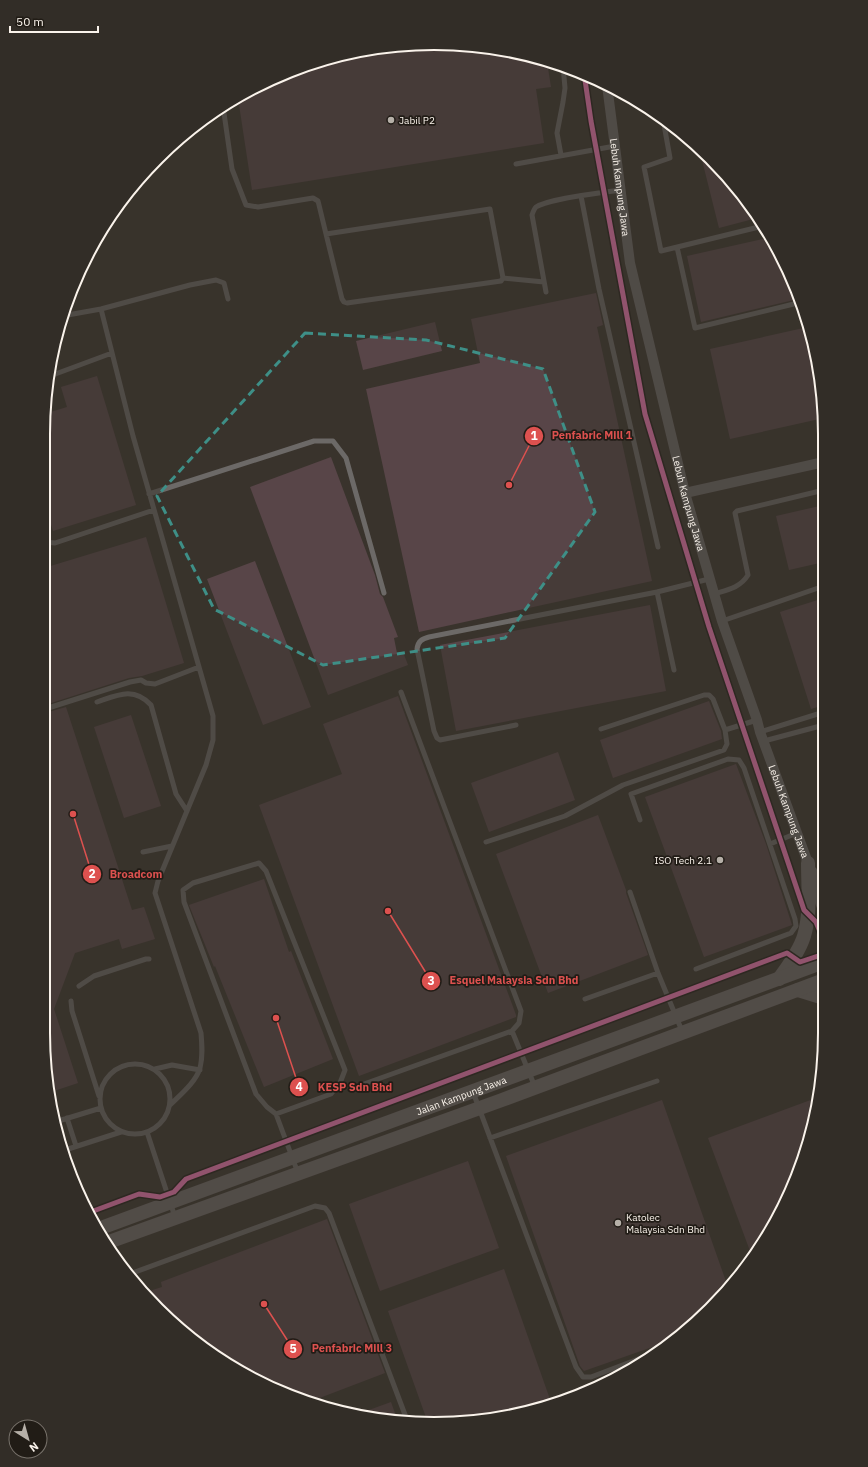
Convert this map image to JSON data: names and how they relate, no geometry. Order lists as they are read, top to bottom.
{
  "streets": {
    "street": ["Lebuh Kampung Jawa", "Jalan Kampung Jawa"]
  },
  "places": [
    "Jabil P2",
    "Penfabric Mill 1",
    "Broadcom",
    "ISO Tech 2.1",
    "Esquel Malaysia Sdn Bhd",
    "KESP Sdn Bhd",
    "Katolec Malaysia Sdn Bhd",
    "Penfabric Mill 3"
  ],
  "scale_bar": "50 m",
  "north": "bottom right"
}
